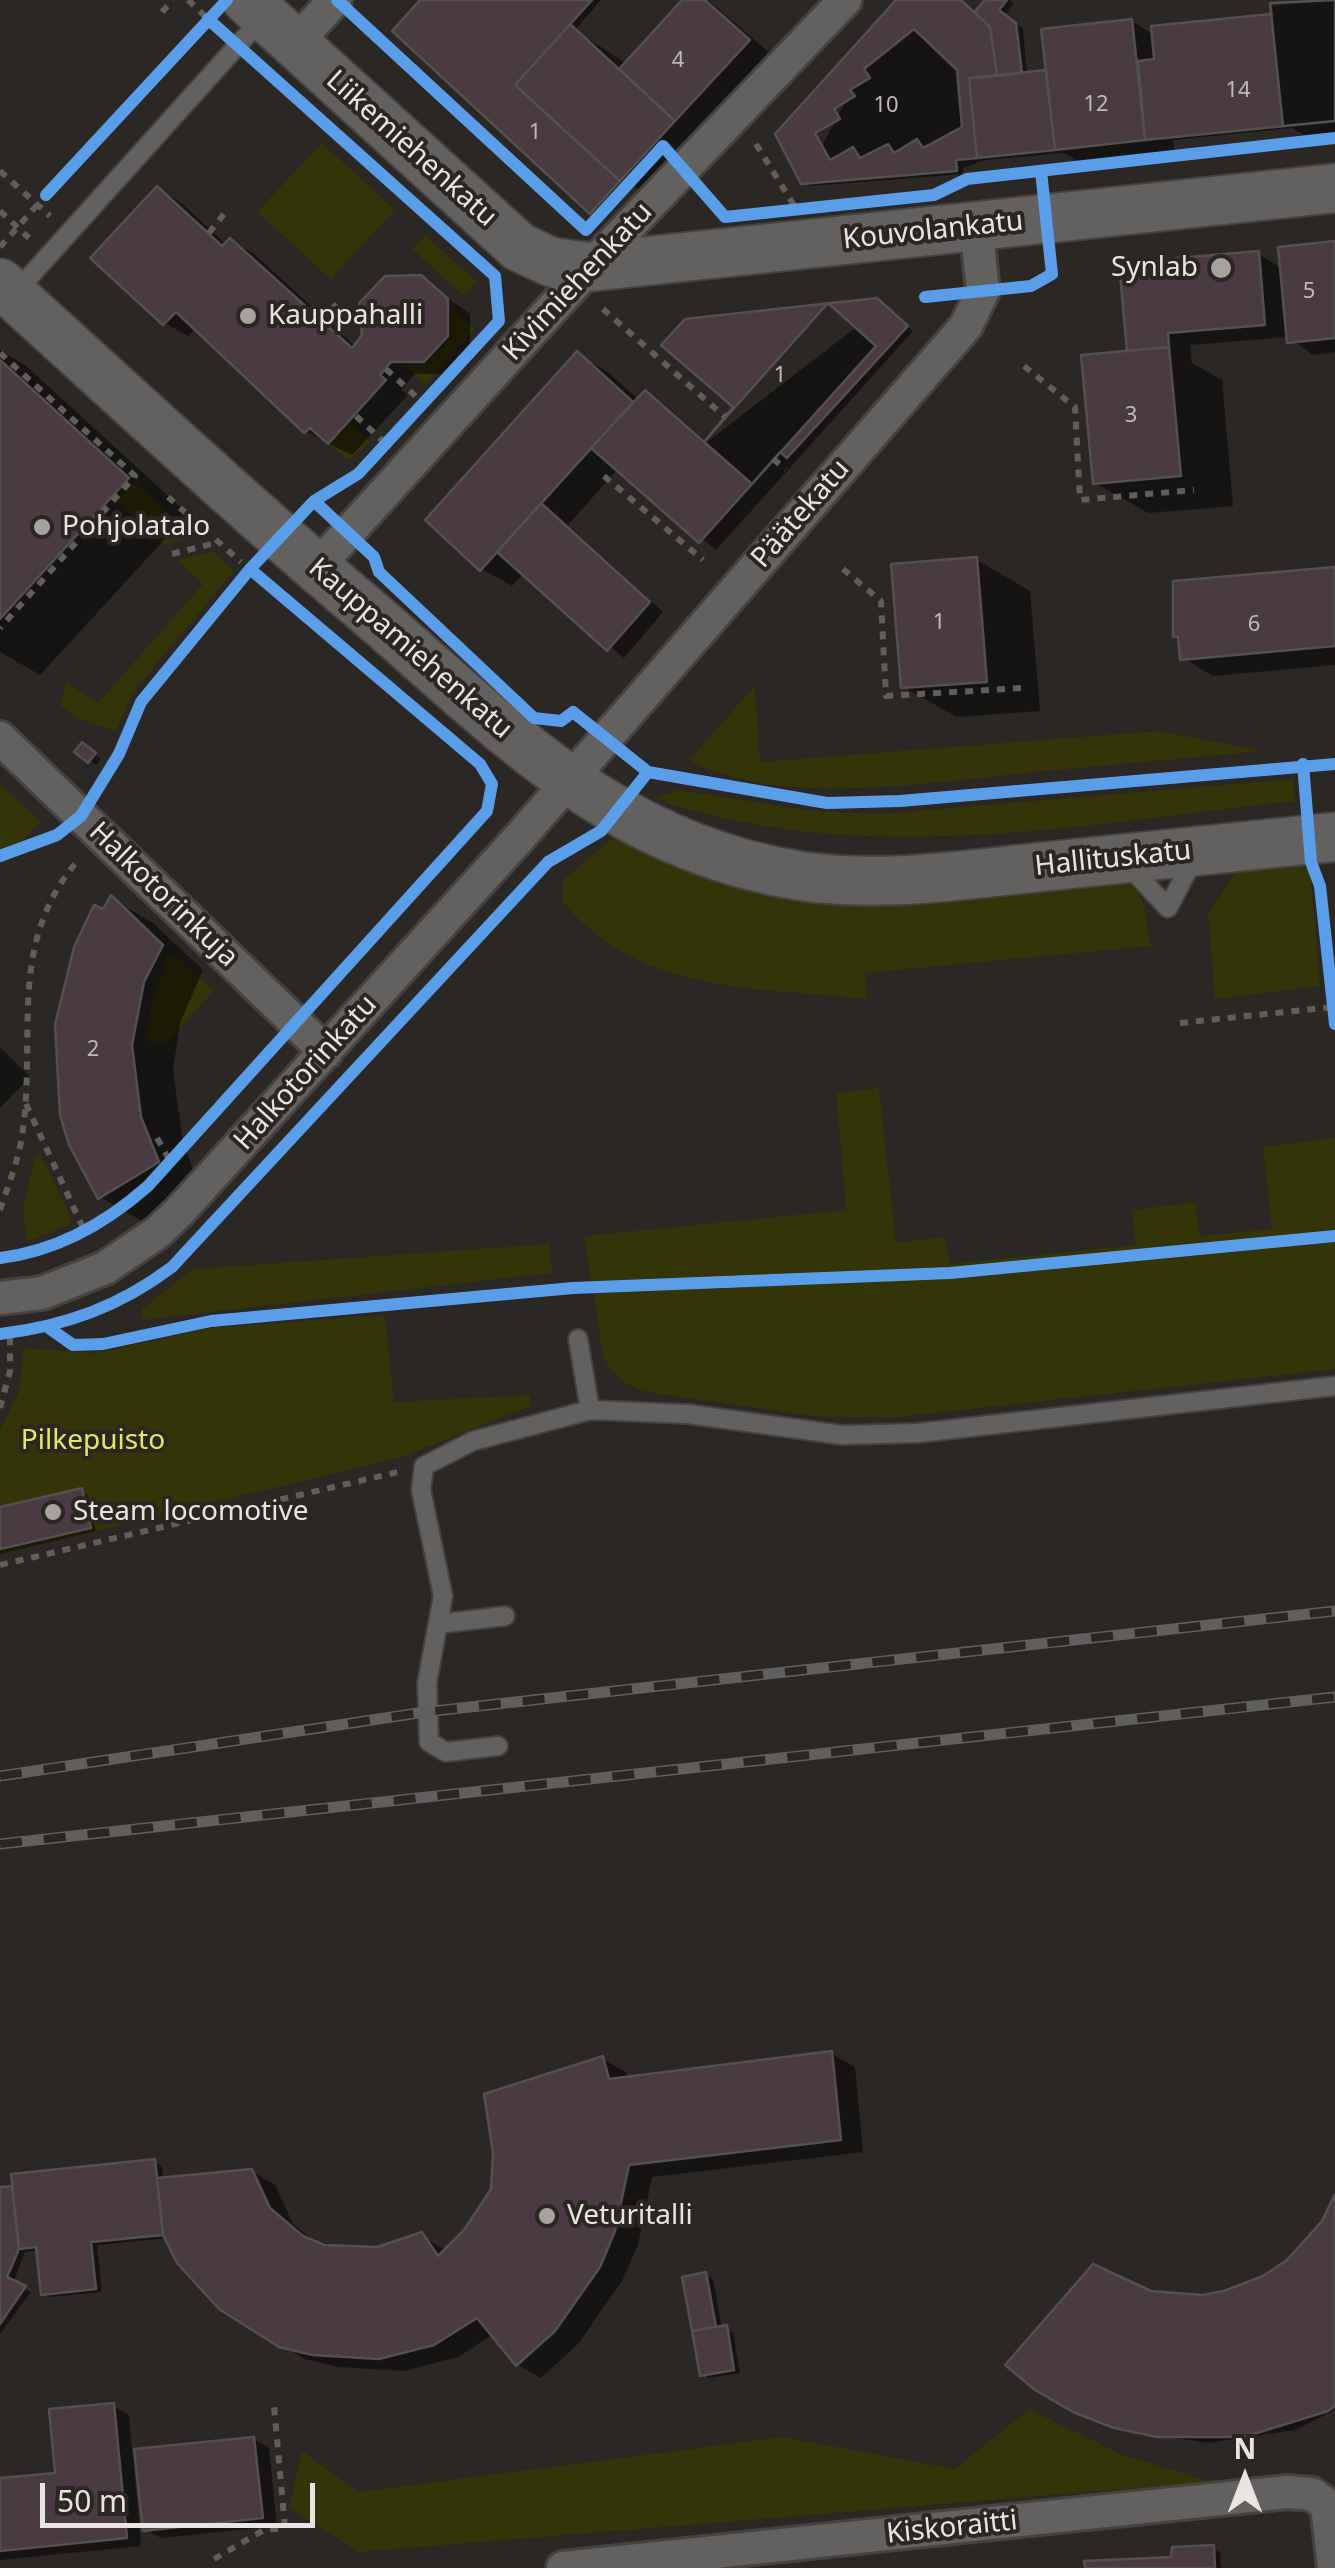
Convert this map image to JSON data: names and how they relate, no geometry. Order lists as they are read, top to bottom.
{
  "streets": {
    "street": [
      "Liikemiehenkatu",
      "Kouvolankatu",
      "Kivimiehenkatu",
      "Päätekatu",
      "Kauppamiehenkatu",
      "Hallituskatu",
      "Halkotorinkuja",
      "Halkotorinkatu",
      "Kiskoraitti"
    ]
  },
  "crossings": [
    ["Liikemiehenkatu", "Kouvolankatu"],
    ["Liikemiehenkatu", "Kivimiehenkatu"],
    ["Kouvolankatu", "Kivimiehenkatu"],
    ["Kivimiehenkatu", "Kauppamiehenkatu"],
    ["Päätekatu", "Kauppamiehenkatu"],
    ["Päätekatu", "Halkotorinkatu"],
    ["Kauppamiehenkatu", "Hallituskatu"],
    ["Kauppamiehenkatu", "Halkotorinkatu"],
    ["Halkotorinkuja", "Halkotorinkatu"]
  ],
  "parks": ["Pilkepuisto"],
  "places": [
    "Synlab",
    "Kauppahalli",
    "Pohjolatalo",
    "Steam locomotive",
    "Veturitalli"
  ],
  "house_numbers": [
    "4",
    "14",
    "12",
    "10",
    "1",
    "5",
    "1",
    "3",
    "1",
    "6",
    "2"
  ],
  "scale_bar": "50 m",
  "north": "top"
}
